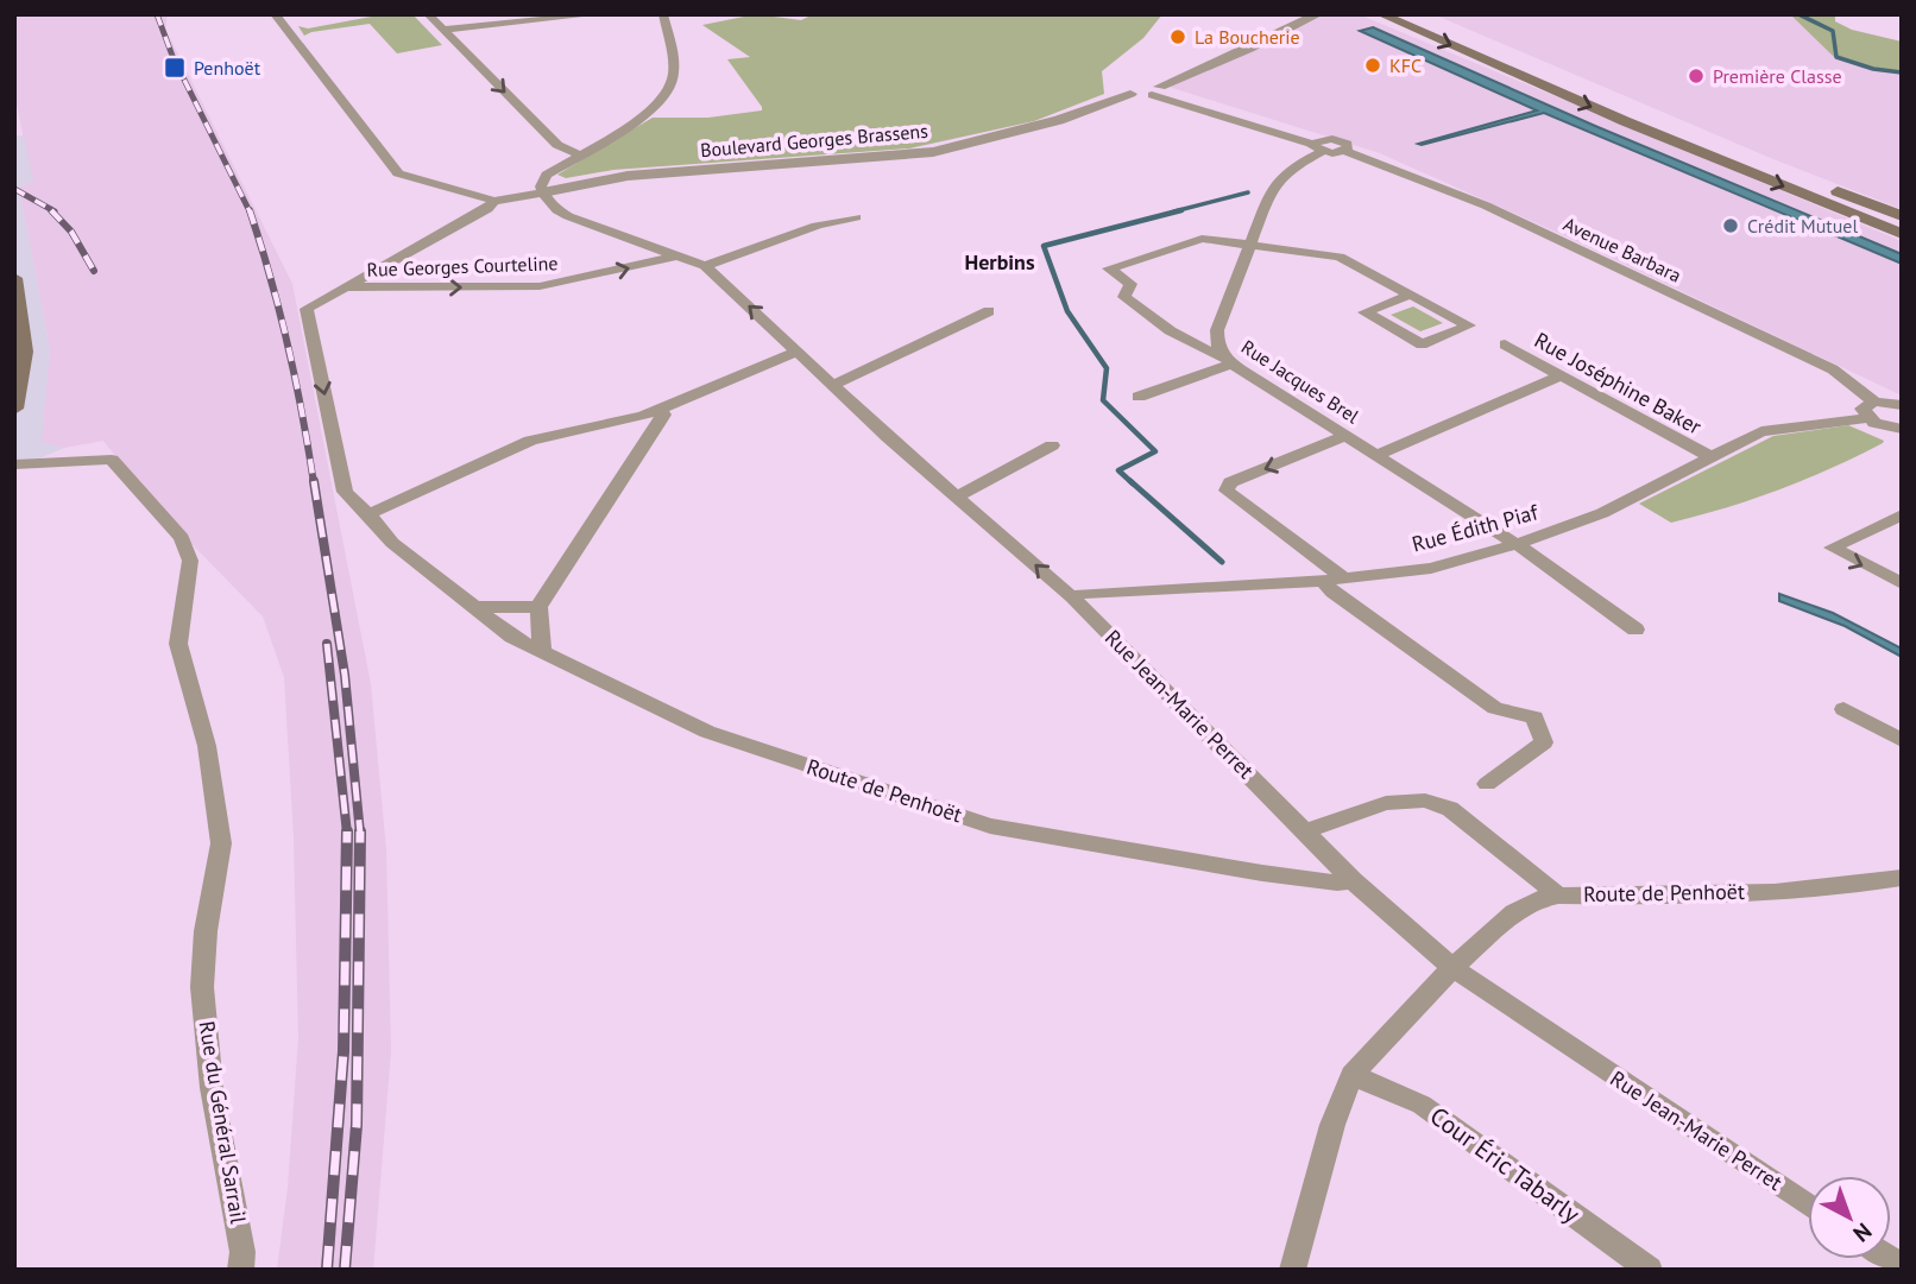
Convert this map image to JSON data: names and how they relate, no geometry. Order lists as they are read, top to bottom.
{
  "streets": {
    "street": [
      "Boulevard Georges Brassens",
      "Avenue Barbara",
      "Rue Georges Courteline",
      "Rue Jacques Brel",
      "Rue Joséphine Baker",
      "Rue Édith Piaf",
      "Rue Jean-Marie Perret",
      "Route de Penhoët",
      "Rue du Général Sarrail",
      "Cour Éric Tabarly"
    ]
  },
  "crossings": [
    ["Boulevard Georges Brassens", "Rue Jean-Marie Perret"],
    ["Avenue Barbara", "Rue Jacques Brel"],
    ["Avenue Barbara", "Rue Édith Piaf"],
    ["Rue Georges Courteline", "Rue Jean-Marie Perret"],
    ["Rue Georges Courteline", "Route de Penhoët"],
    ["Rue Jacques Brel", "Rue Édith Piaf"],
    ["Rue Joséphine Baker", "Rue Édith Piaf"],
    ["Rue Édith Piaf", "Rue Jean-Marie Perret"],
    ["Rue Jean-Marie Perret", "Route de Penhoët"],
    ["Route de Penhoët", "Cour Éric Tabarly"]
  ],
  "districts": ["Herbins"],
  "places": {
    "other": [
      "La Boucherie",
      "KFC",
      "Première Classe",
      "Crédit Mutuel"
    ],
    "transit": ["Penhoët"]
  },
  "north": "bottom right"
}
